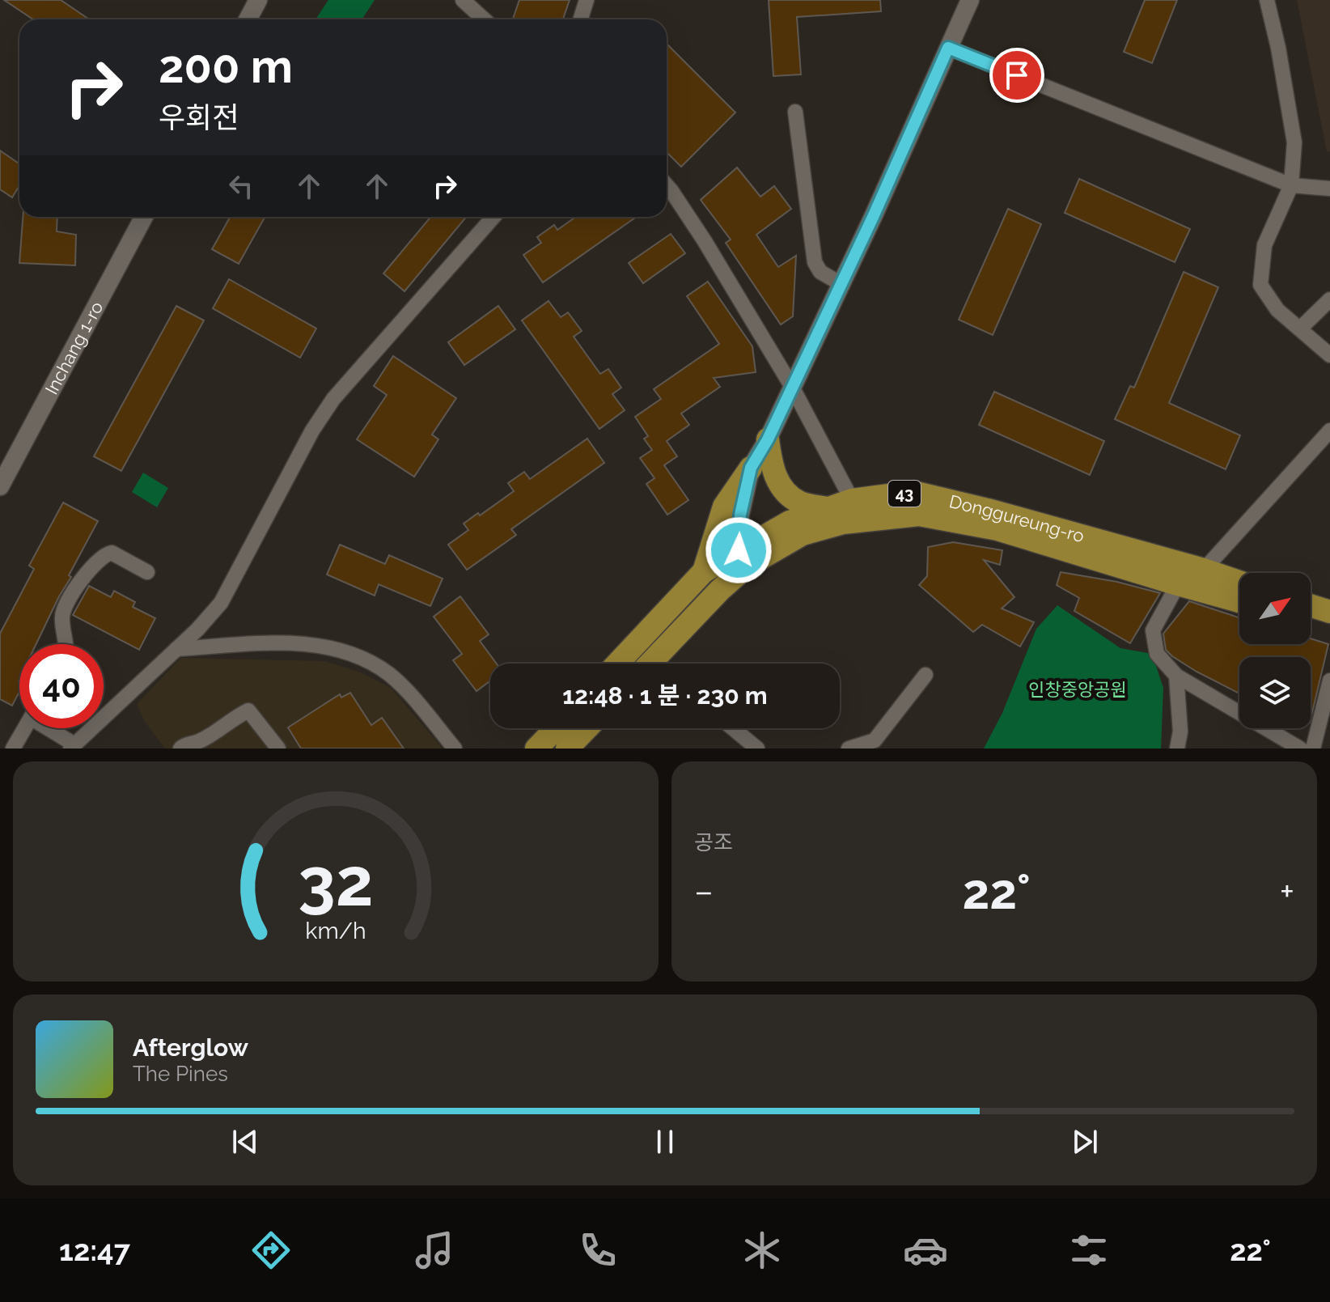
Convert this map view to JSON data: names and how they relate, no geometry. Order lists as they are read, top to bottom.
{
  "streets": {
    "main road": ["43", "Donggureung-ro"],
    "street": ["Inchang 1-ro"]
  },
  "parks": ["인창중앙공원"],
  "north": "top right",
  "page": {
    "turn": ["200 m", "우회전"],
    "limit": "40",
    "trip": "12:48 · 1 분 · 230 m",
    "tile": "공조",
    "heat": ["−", "22°", "+"],
    "song": ["Afterglow", "The Pines"],
    "tabs": ["12:47", "22°"],
    "gauge": ["32", "km/h"]
  }
}
